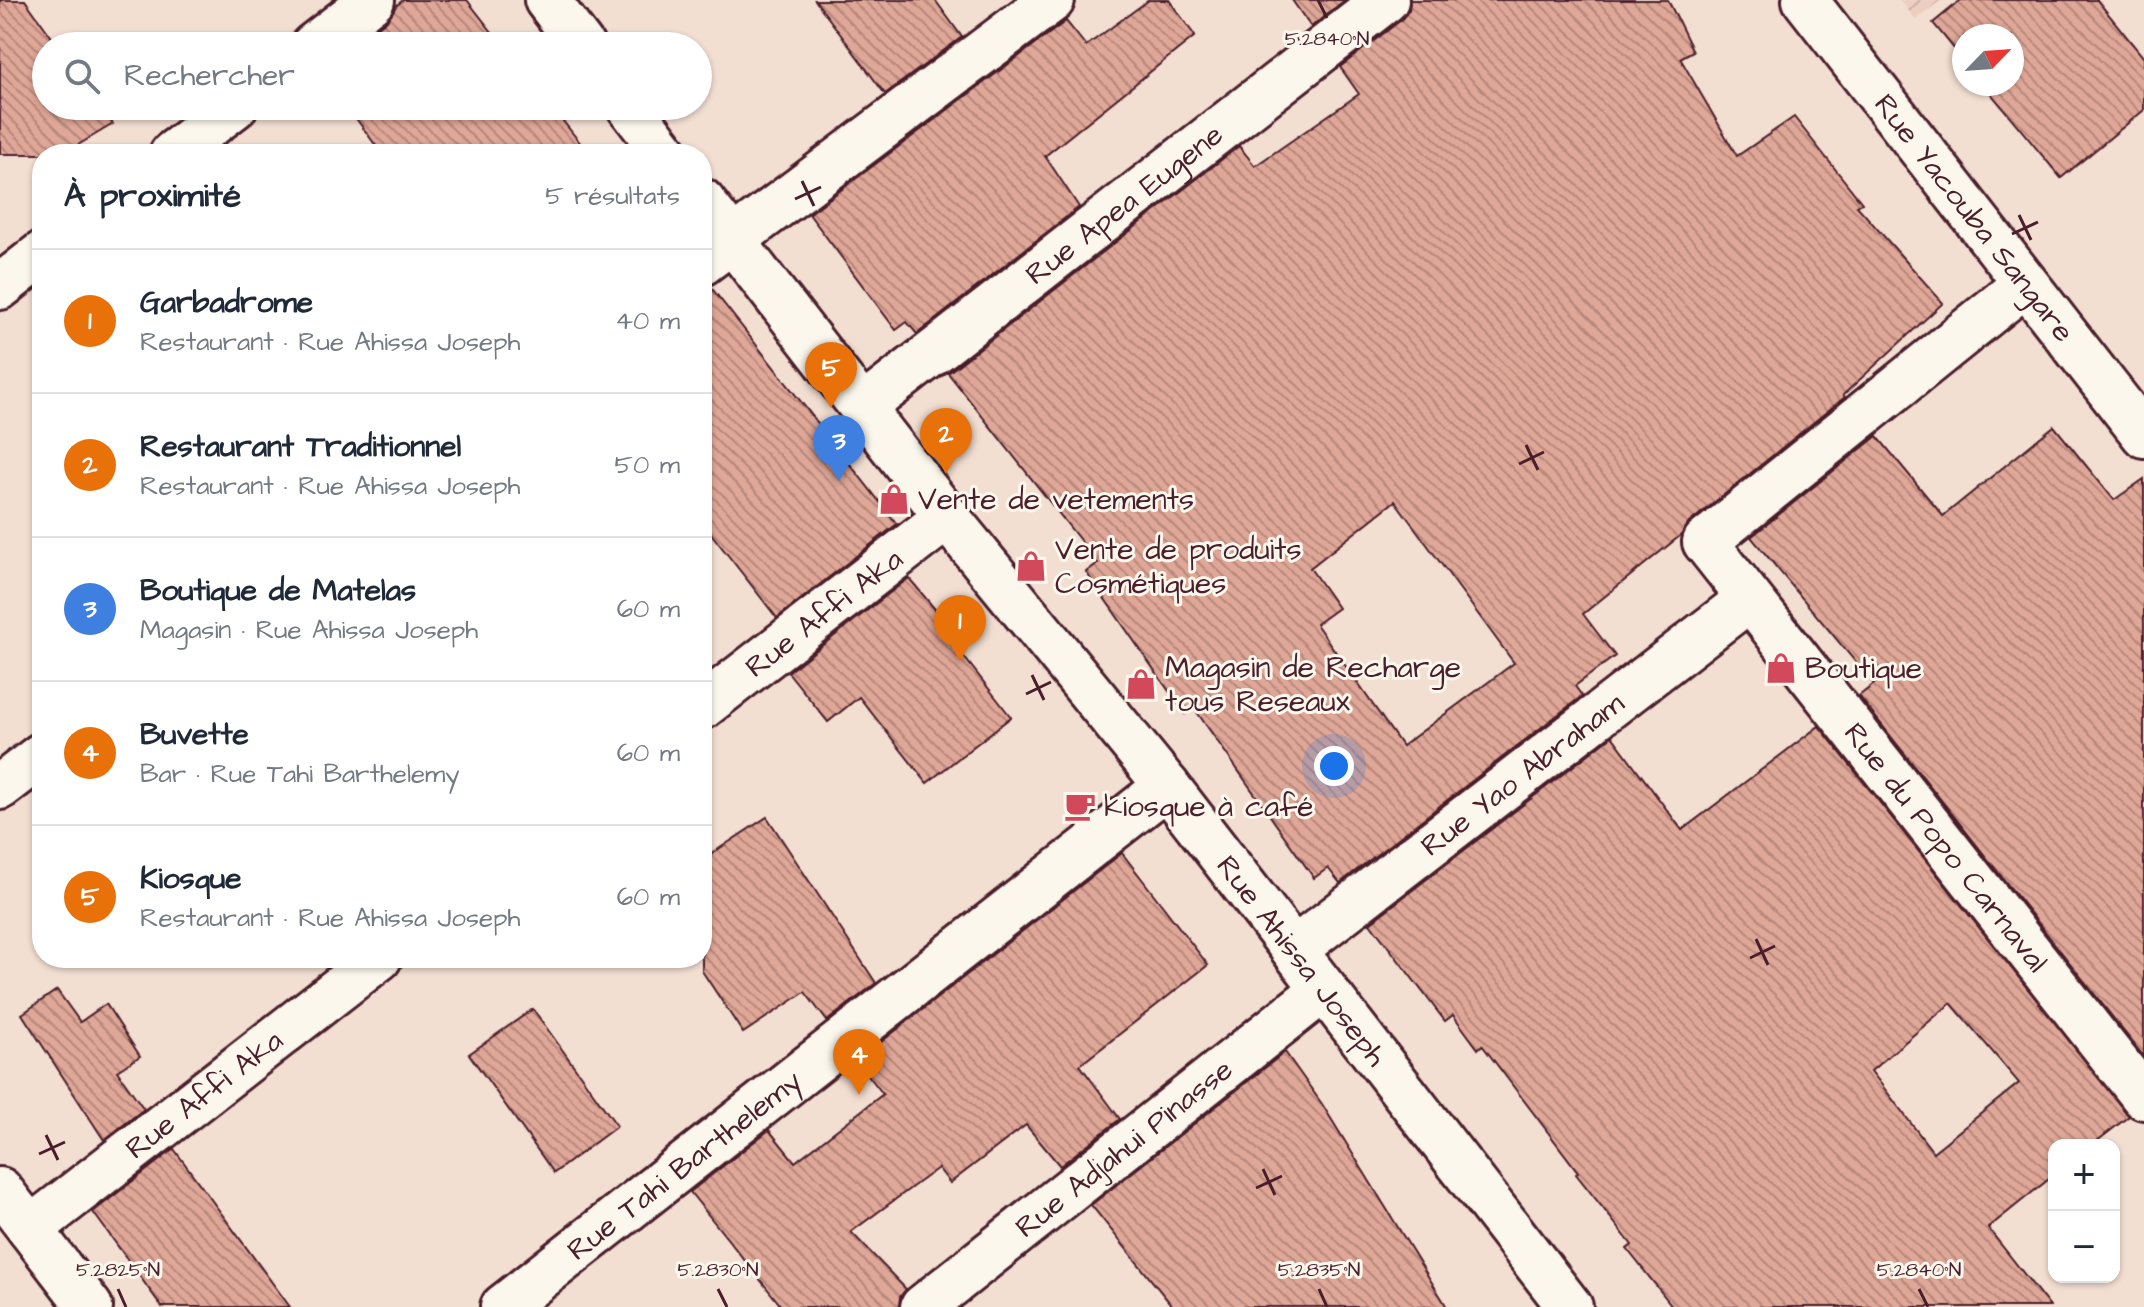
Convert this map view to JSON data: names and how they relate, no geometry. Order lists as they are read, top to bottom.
{
  "streets": {
    "street": [
      "Rue Apea Eugene",
      "Rue Yacouba Sangare",
      "Rue Affi Aka",
      "Rue Yao Abraham",
      "Rue du Popo Carnaval",
      "Rue Ahissa Joseph",
      "Rue Adjahui Pinasse",
      "Rue Tahi Barthelemy"
    ]
  },
  "crossings": [
    ["Rue Apea Eugene", "Rue Ahissa Joseph"],
    ["Rue Yacouba Sangare", "Rue du Popo Carnaval"],
    ["Rue Affi Aka", "Rue Ahissa Joseph"],
    ["Rue Yao Abraham", "Rue du Popo Carnaval"],
    ["Rue Yao Abraham", "Rue Ahissa Joseph"],
    ["Rue Ahissa Joseph", "Rue Adjahui Pinasse"],
    ["Rue Ahissa Joseph", "Rue Tahi Barthelemy"]
  ],
  "places": {
    "shop": [
      "Vente de vetements",
      "Vente de produits Cosmétiques",
      "Boutique",
      "Magasin de Recharge tous Reseaux"
    ],
    "cafe": ["kiosque à café"]
  },
  "north": "top right",
  "page": {
    "search": "Rechercher",
    "heading": ["À proximité", "5 résultats"],
    "list": [
      {
        "mark": "1",
        "name": "Garbadrome",
        "note": "Restaurant · Rue Ahissa Joseph",
        "value": "40 m"
      },
      {
        "mark": "2",
        "name": "Restaurant Traditionnel",
        "note": "Restaurant · Rue Ahissa Joseph",
        "value": "50 m"
      },
      {
        "mark": "3",
        "name": "Boutique de Matelas",
        "note": "Magasin · Rue Ahissa Joseph",
        "value": "60 m"
      },
      {
        "mark": "4",
        "name": "Buvette",
        "note": "Bar · Rue Tahi Barthelemy",
        "value": "60 m"
      },
      {
        "mark": "5",
        "name": "Kiosque",
        "note": "Restaurant · Rue Ahissa Joseph",
        "value": "60 m"
      }
    ],
    "pins": [
      "5",
      "2",
      "3",
      "1",
      "4"
    ],
    "map_buttons": ["+", "−"]
  },
  "coordinates": [
    "5.2840°N",
    "5.2825°N",
    "5.2830°N",
    "5.2835°N"
  ]
}
